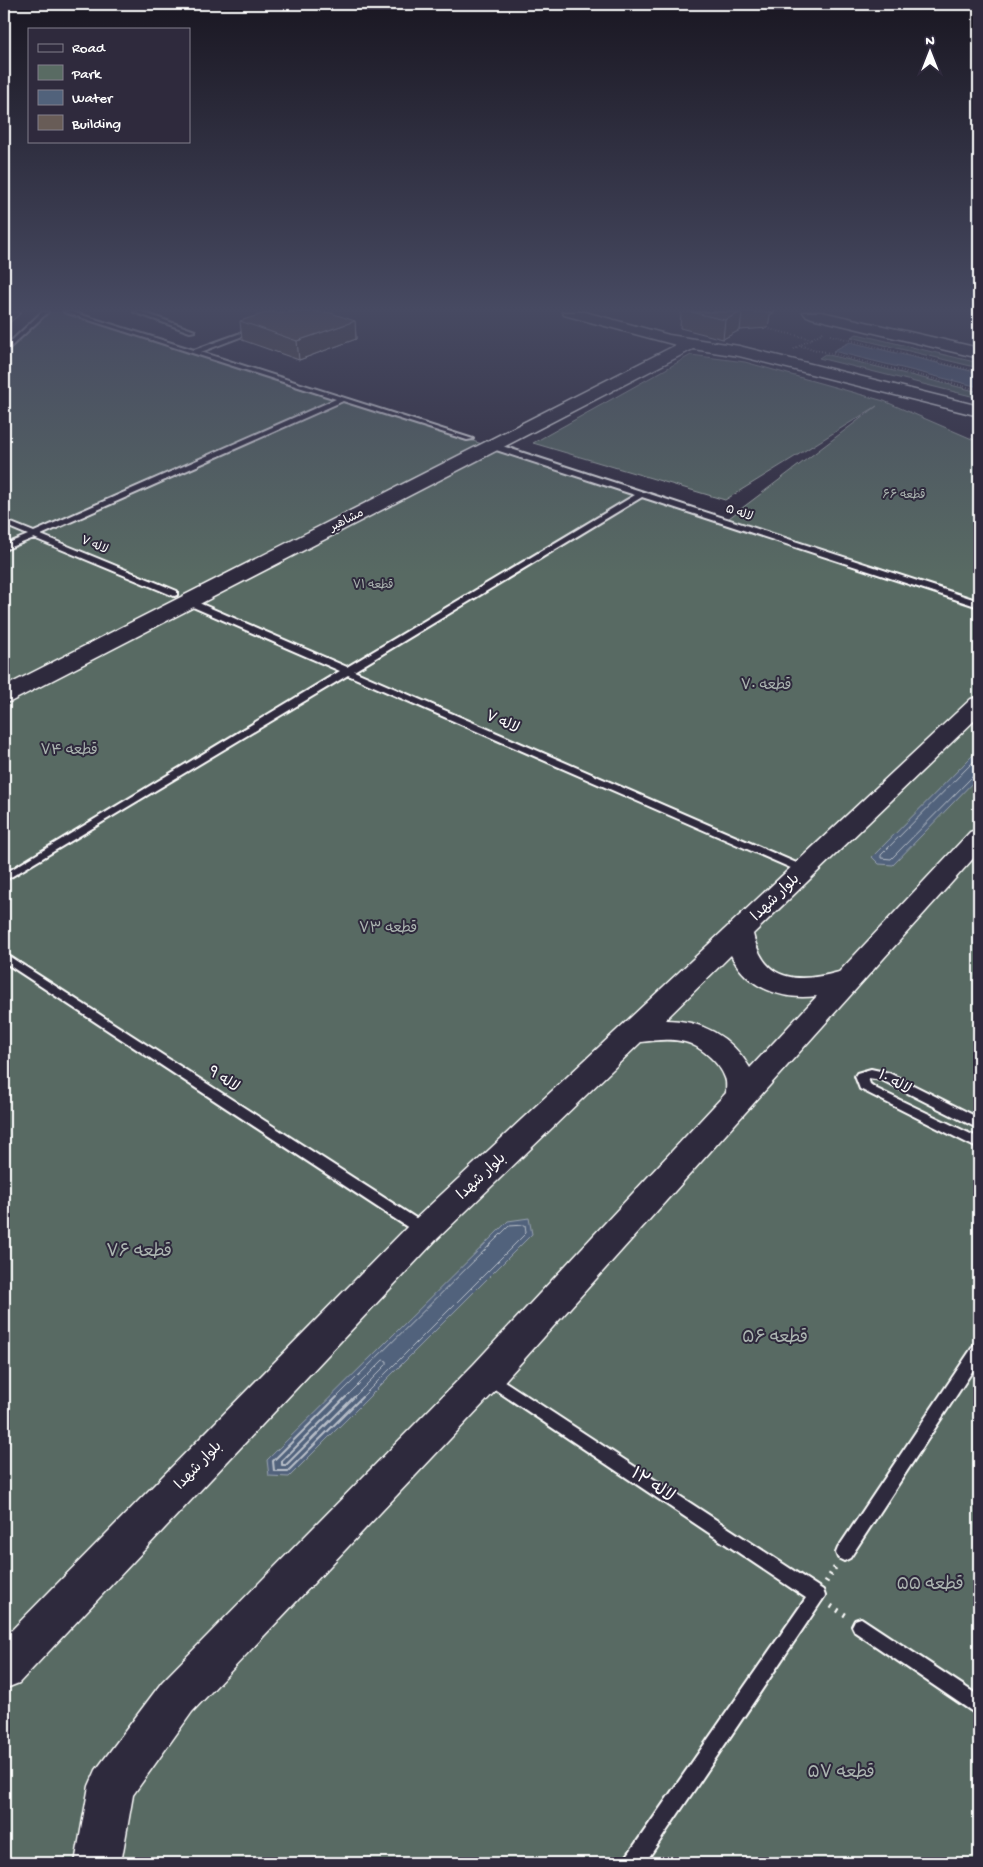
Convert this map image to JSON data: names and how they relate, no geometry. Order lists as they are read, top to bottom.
{
  "streets": {
    "street": ["مشاهیر", "بلوار شهدا"],
    "lane": [
      "لاله ۵",
      "لاله ۷",
      "لاله ۹",
      "لاله ۱۰",
      "لاله ۱۲"
    ]
  },
  "crossings": [
    ["لاله ۵", "مشاهیر"],
    ["مشاهیر", "لاله ۷"],
    ["لاله ۷", "بلوار شهدا"],
    ["بلوار شهدا", "لاله ۹"]
  ],
  "parks": [
    "قطعه ۶۶",
    "قطعه ۷۱",
    "قطعه ۷۰",
    "قطعه ۷۴",
    "قطعه ۷۳",
    "قطعه ۷۶",
    "قطعه ۵۶",
    "قطعه ۵۵",
    "قطعه ۵۷"
  ],
  "legend": [
    "Road",
    "Park",
    "Water",
    "Building"
  ],
  "north": "top"
}
